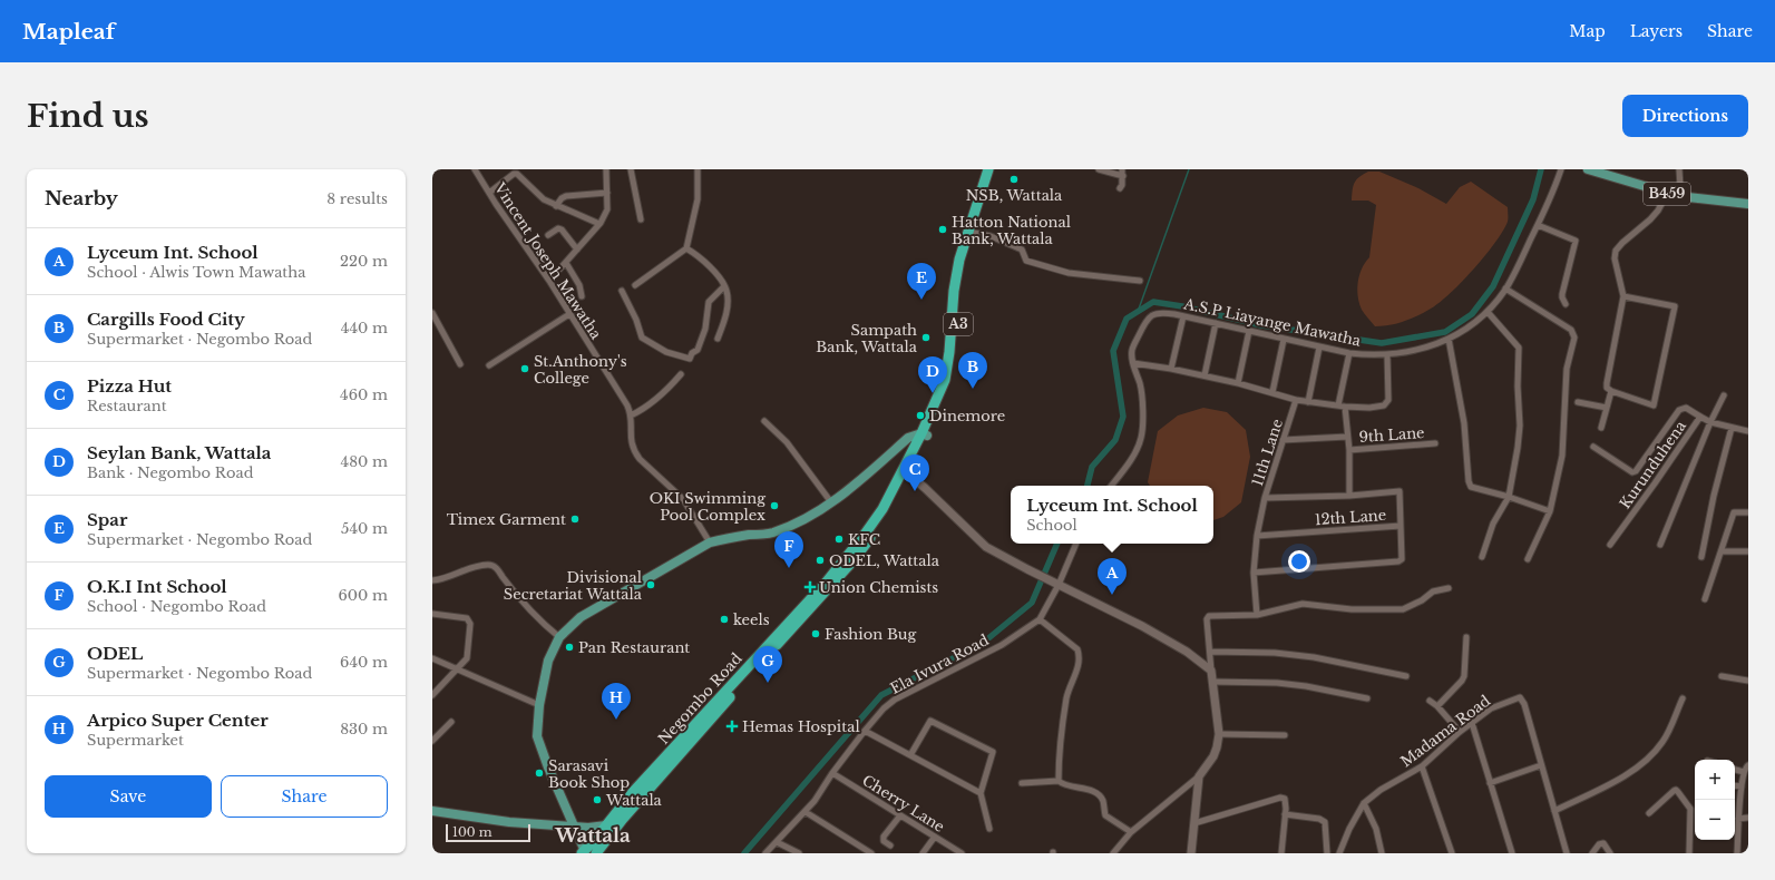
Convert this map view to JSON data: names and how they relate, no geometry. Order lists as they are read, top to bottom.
{
  "streets": {
    "highway": ["A3", "Negombo Road"],
    "main road": ["B459"],
    "street": [
      "Vincent Joseph Mawatha",
      "A.S.P Liayange Mawatha",
      "9th Lane",
      "11th Lane",
      "Kurunduhena",
      "12th Lane",
      "Ela Ivura Road",
      "Madama Road",
      "Cherry Lane"
    ]
  },
  "crossings": [
    ["11th Lane", "12th Lane"],
    ["Ela Ivura Road", "Cherry Lane"]
  ],
  "districts": ["Wattala"],
  "places": {
    "other": [
      "NSB, Wattala",
      "Hatton National Bank, Wattala",
      "Sampath Bank, Wattala",
      "St.Anthony's College",
      "Dinemore",
      "OKI Swimming Pool Complex",
      "Timex Garment",
      "KFC",
      "ODEL, Wattala",
      "Divisional Secretariat Wattala",
      "keels",
      "Fashion Bug",
      "Pan Restaurant",
      "Sarasavi Book Shop",
      "Wattala"
    ],
    "health": ["Union Chemists", "Hemas Hospital"]
  },
  "scale_bar": "100 m",
  "page": {
    "header": "Mapleaf",
    "nav": ["Map", "Layers", "Share"],
    "buttons": [
      "Directions",
      ["Save", "Share"]
    ],
    "title": "Find us",
    "heading": ["Nearby", "8 results"],
    "list": [
      {
        "mark": "A",
        "name": "Lyceum Int. School",
        "note": "School · Alwis Town Mawatha",
        "value": "220 m"
      },
      {
        "mark": "B",
        "name": "Cargills Food City",
        "note": "Supermarket · Negombo Road",
        "value": "440 m"
      },
      {
        "mark": "C",
        "name": "Pizza Hut",
        "note": "Restaurant",
        "value": "460 m"
      },
      {
        "mark": "D",
        "name": "Seylan Bank, Wattala",
        "note": "Bank · Negombo Road",
        "value": "480 m"
      },
      {
        "mark": "E",
        "name": "Spar",
        "note": "Supermarket · Negombo Road",
        "value": "540 m"
      },
      {
        "mark": "F",
        "name": "O.K.I Int School",
        "note": "School · Negombo Road",
        "value": "600 m"
      },
      {
        "mark": "G",
        "name": "ODEL",
        "note": "Supermarket · Negombo Road",
        "value": "640 m"
      },
      {
        "mark": "H",
        "name": "Arpico Super Center",
        "note": "Supermarket",
        "value": "830 m"
      }
    ],
    "pins": [
      "E",
      "B",
      "D",
      "C",
      "F",
      "A",
      "G",
      "H"
    ],
    "popup": ["Lyceum Int. School", "School"],
    "map_buttons": ["+", "−"],
    "scale": "100 m"
  }
}
